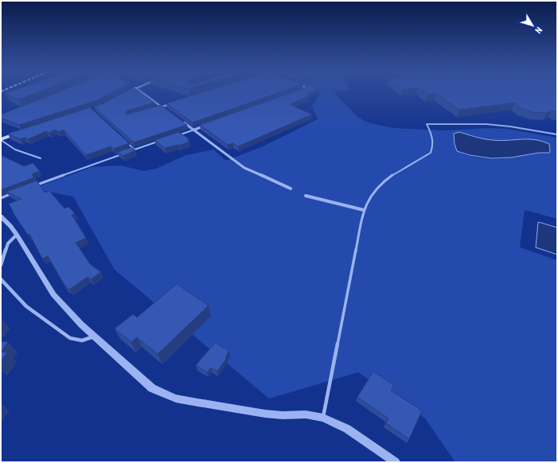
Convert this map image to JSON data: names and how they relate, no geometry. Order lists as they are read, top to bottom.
{
  "north": "bottom right"
}
